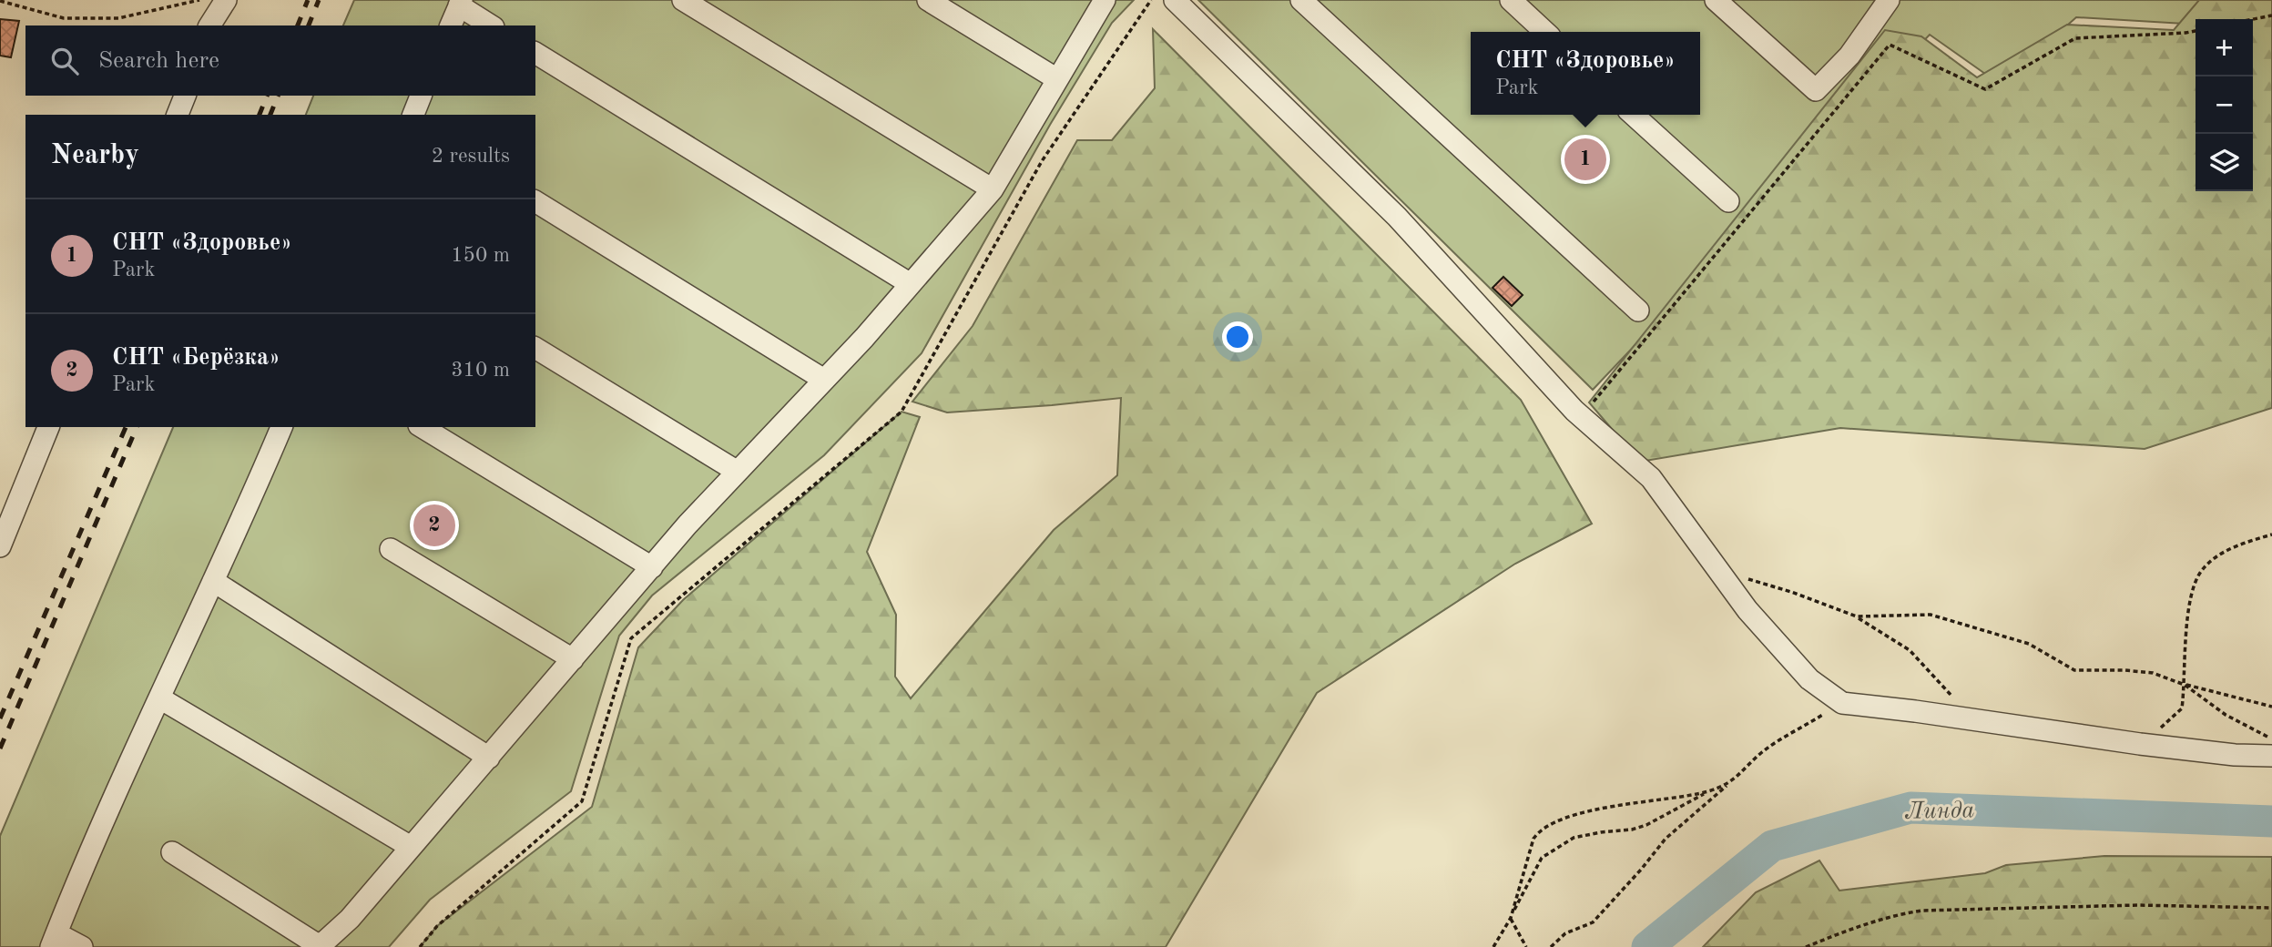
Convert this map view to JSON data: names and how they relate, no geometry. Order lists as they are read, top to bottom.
{
  "water": ["Линда"],
  "page": {
    "map_buttons": ["+", "−"],
    "search": "Search here",
    "popup": ["СНТ «Здоровье»", "Park"],
    "heading": ["Nearby", "2 results"],
    "pins": ["1", "2"],
    "list": [
      {
        "mark": "1",
        "name": "СНТ «Здоровье»",
        "note": "Park",
        "value": "150 m"
      },
      {
        "mark": "2",
        "name": "СНТ «Берёзка»",
        "note": "Park",
        "value": "310 m"
      }
    ]
  }
}
